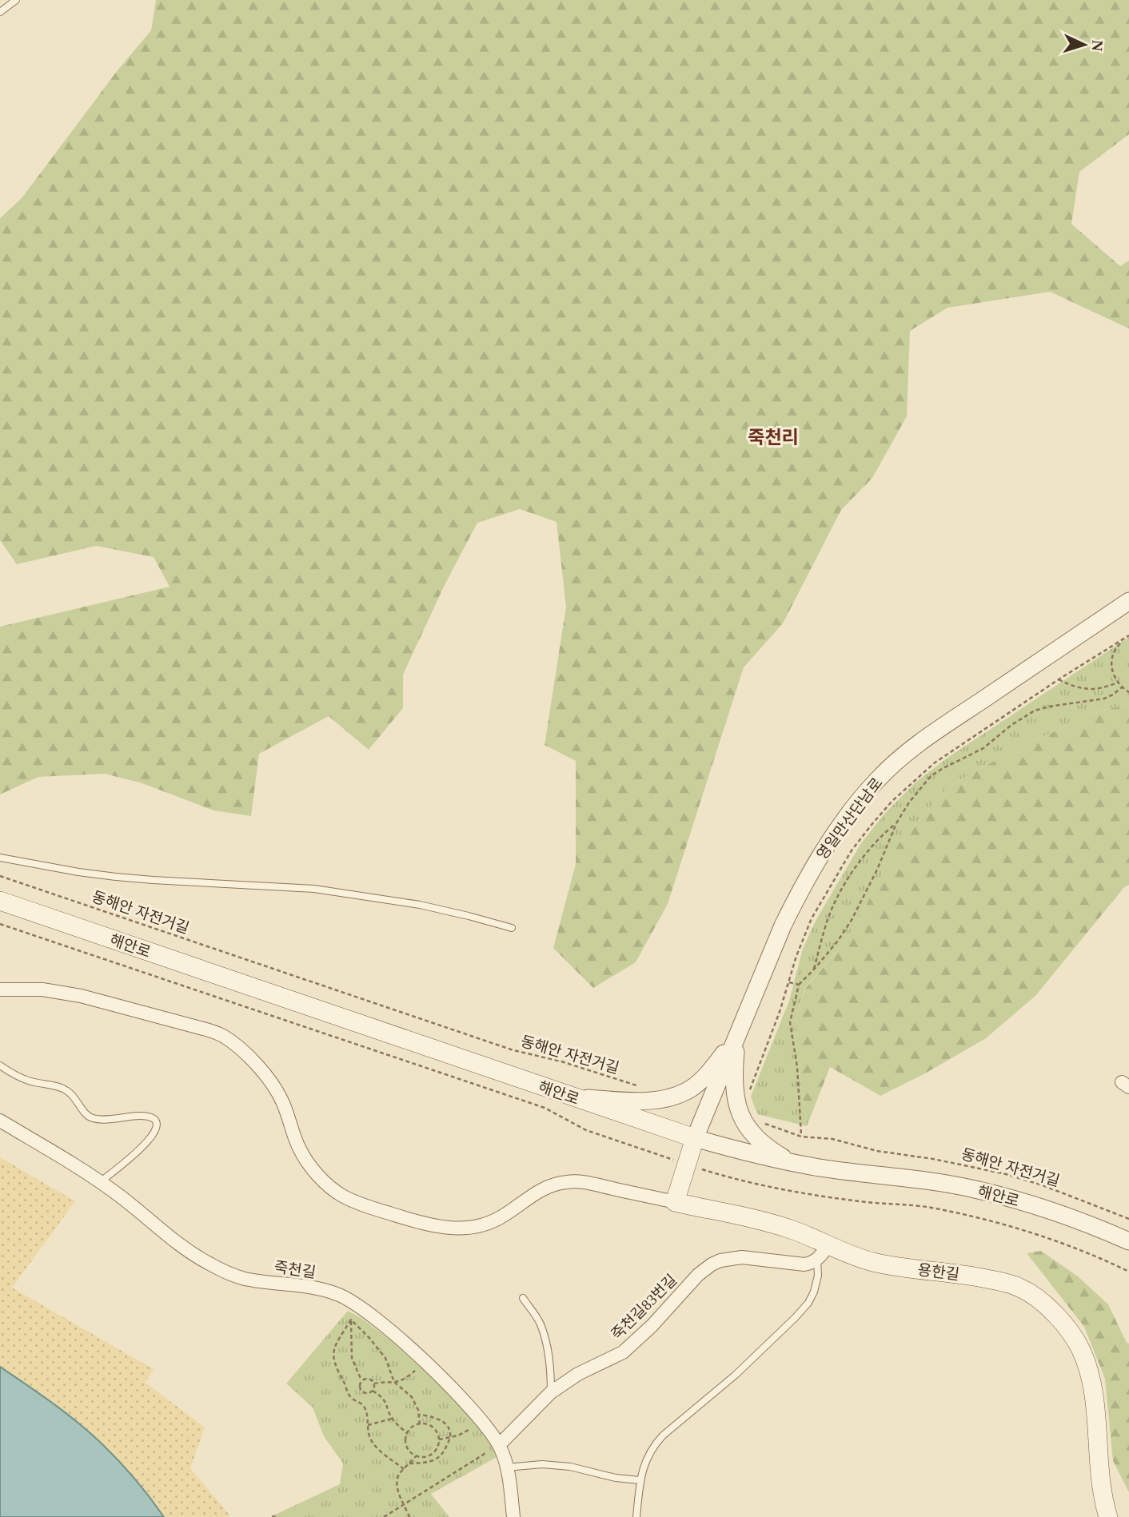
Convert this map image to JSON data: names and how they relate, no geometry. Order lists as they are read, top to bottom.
{
  "streets": {
    "main road": ["해안로", "용한길"],
    "street": ["영일만산단남로", "죽천길", "죽천길83번길"],
    "path": ["동해안 자전거길"]
  },
  "crossings": [
    ["영일만산단남로", "해안로"],
    ["죽천길", "죽천길83번길"],
    ["용한길", "죽천길83번길"]
  ],
  "districts": ["죽천리"],
  "north": "right"
}
